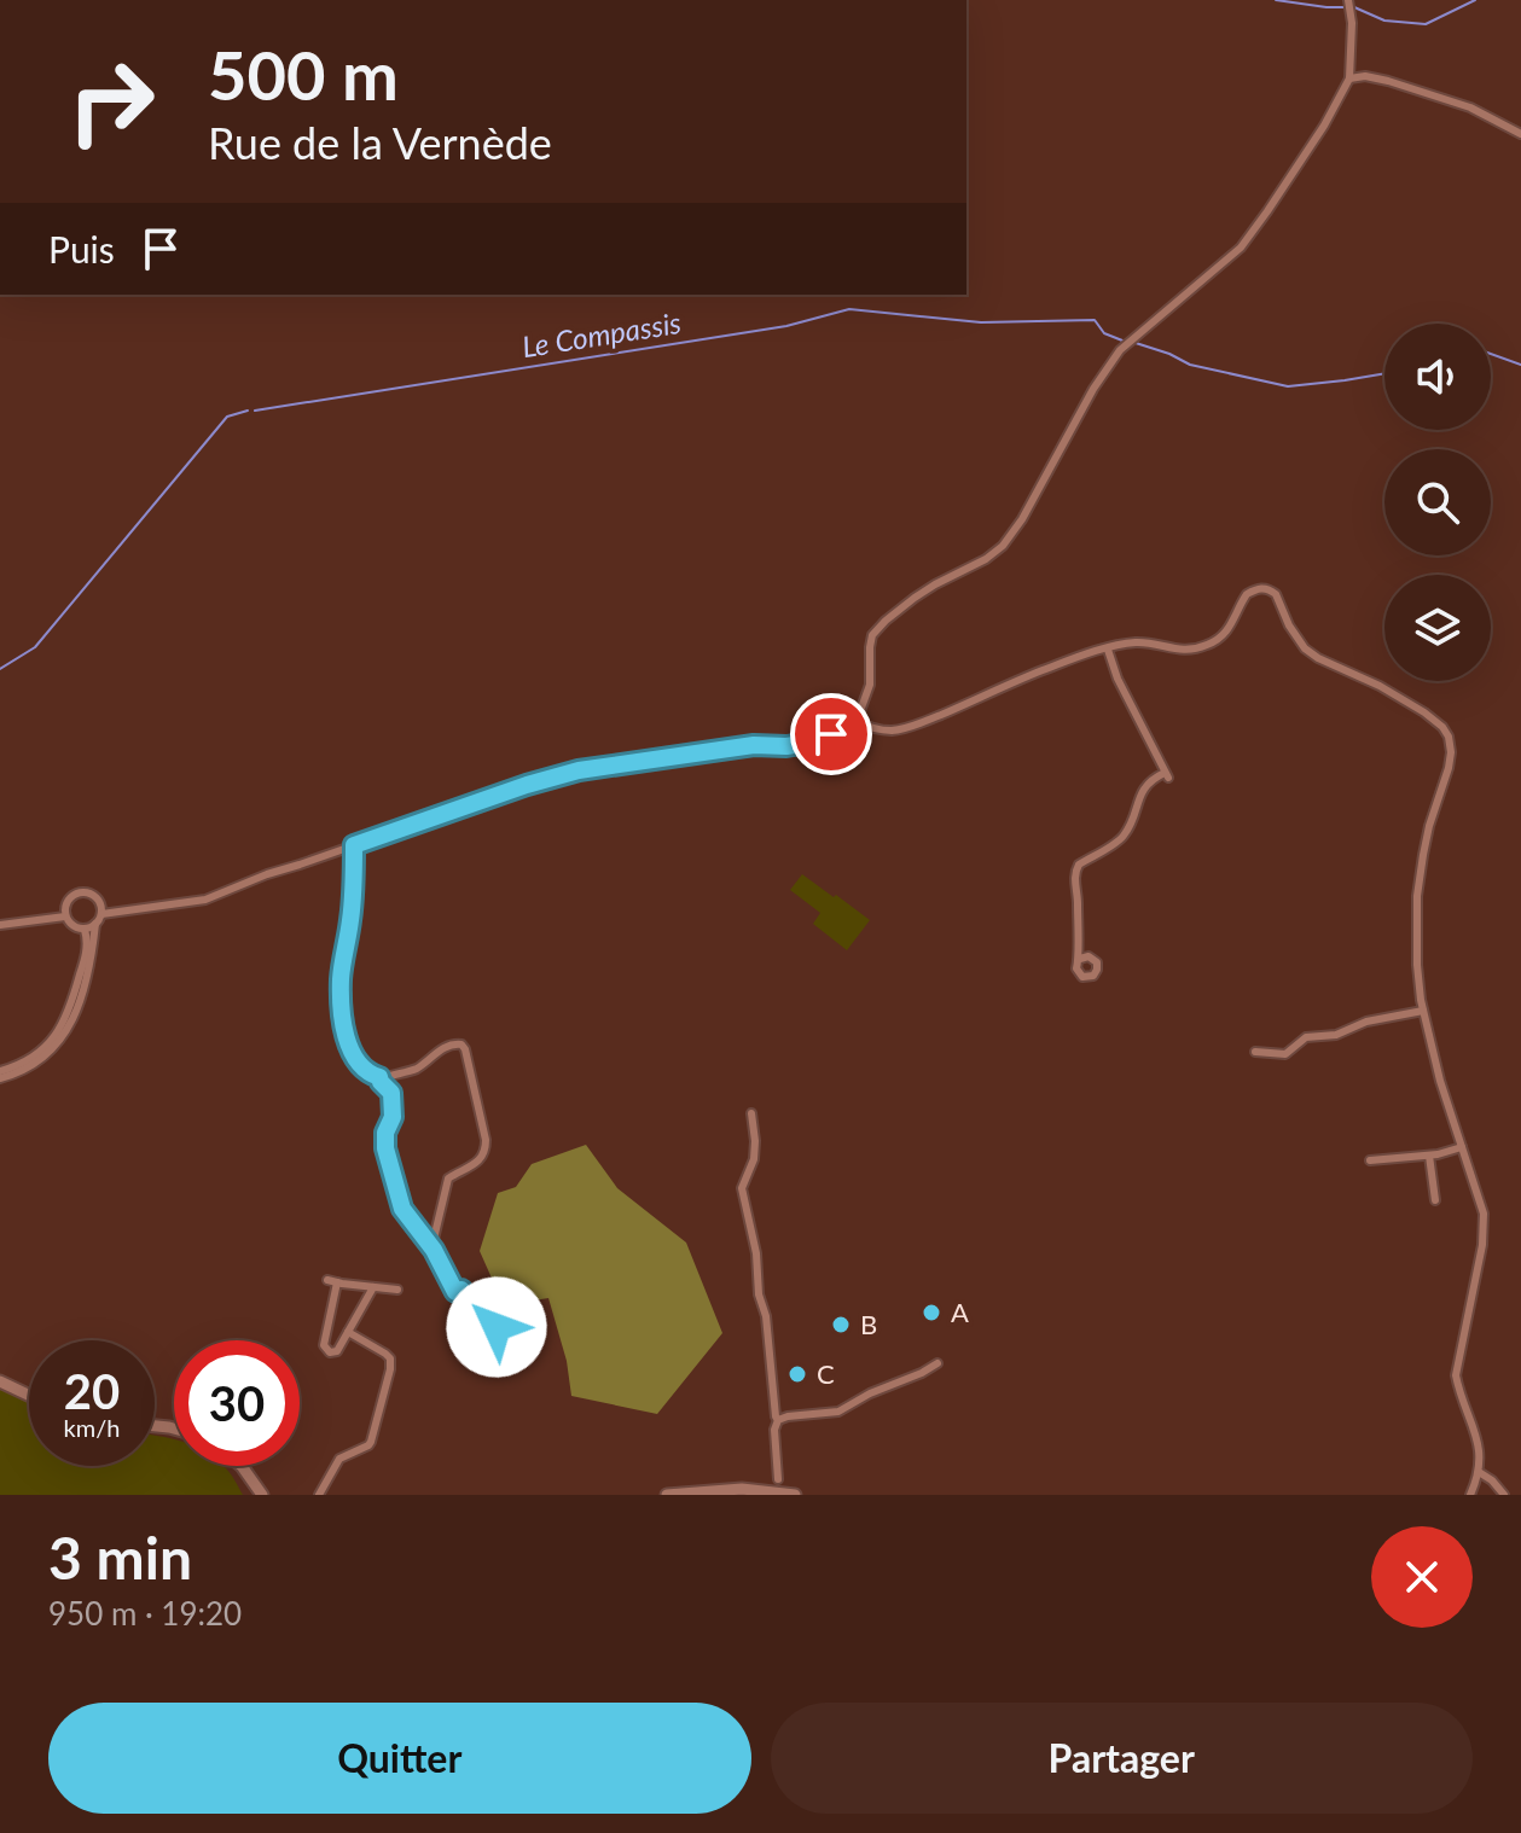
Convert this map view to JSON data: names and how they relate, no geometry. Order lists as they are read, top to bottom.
{
  "water": ["Le Compassis"],
  "places": ["A", "B", "C"],
  "page": {
    "turn": ["500 m", "Rue de la Vernède"],
    "then": "Puis",
    "speed": "20 km/h",
    "limit": "30",
    "heading": ["3 min", "950 m · 19:20"],
    "buttons": ["Quitter", "Partager"]
  }
}
